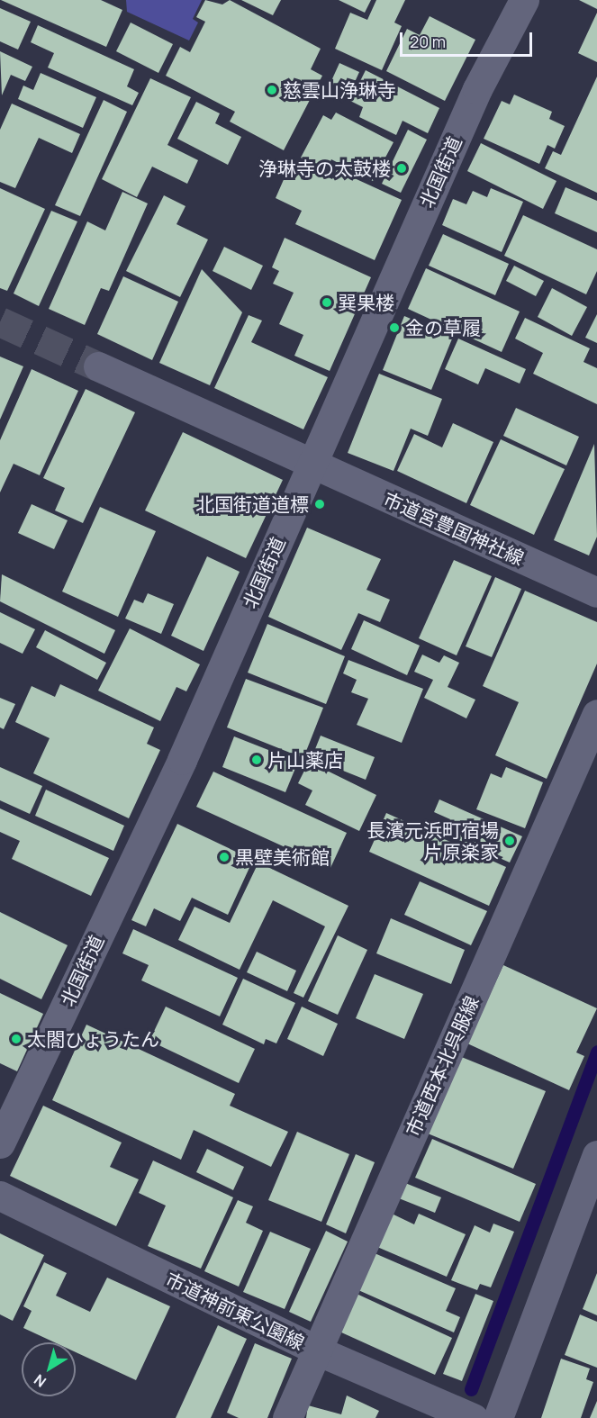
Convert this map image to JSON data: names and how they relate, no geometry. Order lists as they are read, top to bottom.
{
  "streets": {
    "street": [
      "北国街道",
      "市道宮豊国神社線",
      "市道西本北呉服線",
      "市道神前東公園線"
    ]
  },
  "crossings": [
    ["北国街道", "市道宮豊国神社線"],
    ["市道西本北呉服線", "市道神前東公園線"]
  ],
  "places": [
    "慈雲山浄琳寺",
    "浄琳寺の太鼓楼",
    "巽果楼",
    "金の草履",
    "北国街道道標",
    "片山薬店",
    "長濱元浜町宿場 片原楽家",
    "黒壁美術館",
    "太閤ひょうたん"
  ],
  "scale_bar": "20 m",
  "north": "bottom left"
}
